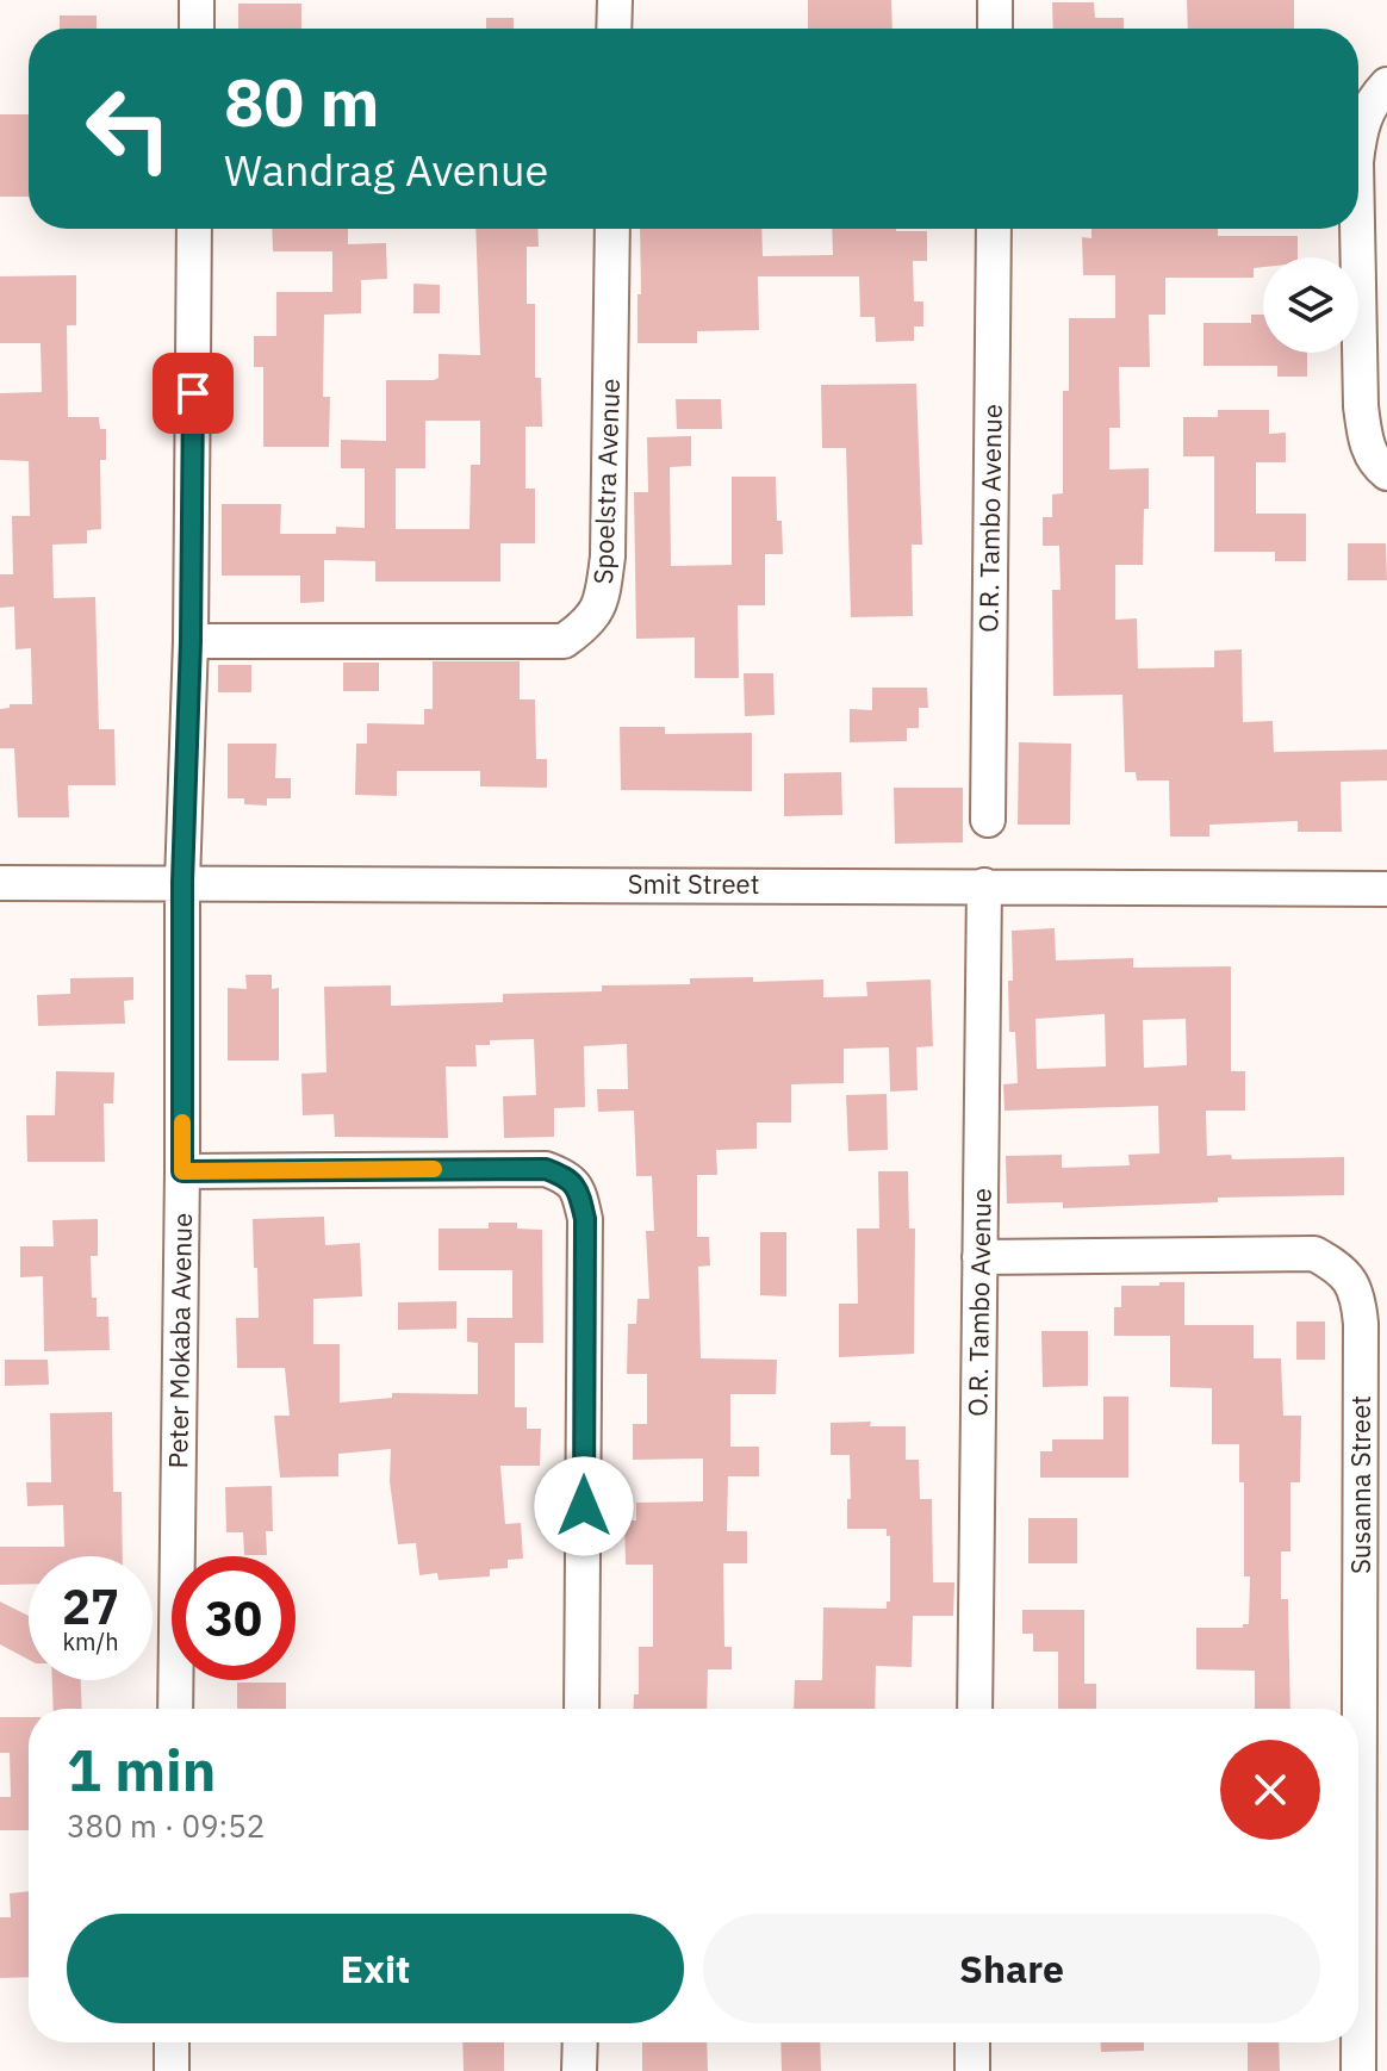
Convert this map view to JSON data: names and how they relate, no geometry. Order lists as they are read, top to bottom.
{
  "streets": {
    "street": [
      "Spoelstra Avenue",
      "O.R. Tambo Avenue",
      "Smit Street",
      "Peter Mokaba Avenue",
      "Susanna Street"
    ]
  },
  "crossings": [
    ["Spoelstra Avenue", "Peter Mokaba Avenue"],
    ["O.R. Tambo Avenue", "Smit Street"],
    ["O.R. Tambo Avenue", "Susanna Street"],
    ["Smit Street", "Peter Mokaba Avenue"]
  ],
  "page": {
    "turn": ["80 m", "Wandrag Avenue"],
    "speed": "27 km/h",
    "limit": "30",
    "heading": ["1 min", "380 m · 09:52"],
    "buttons": ["Exit", "Share"]
  }
}
